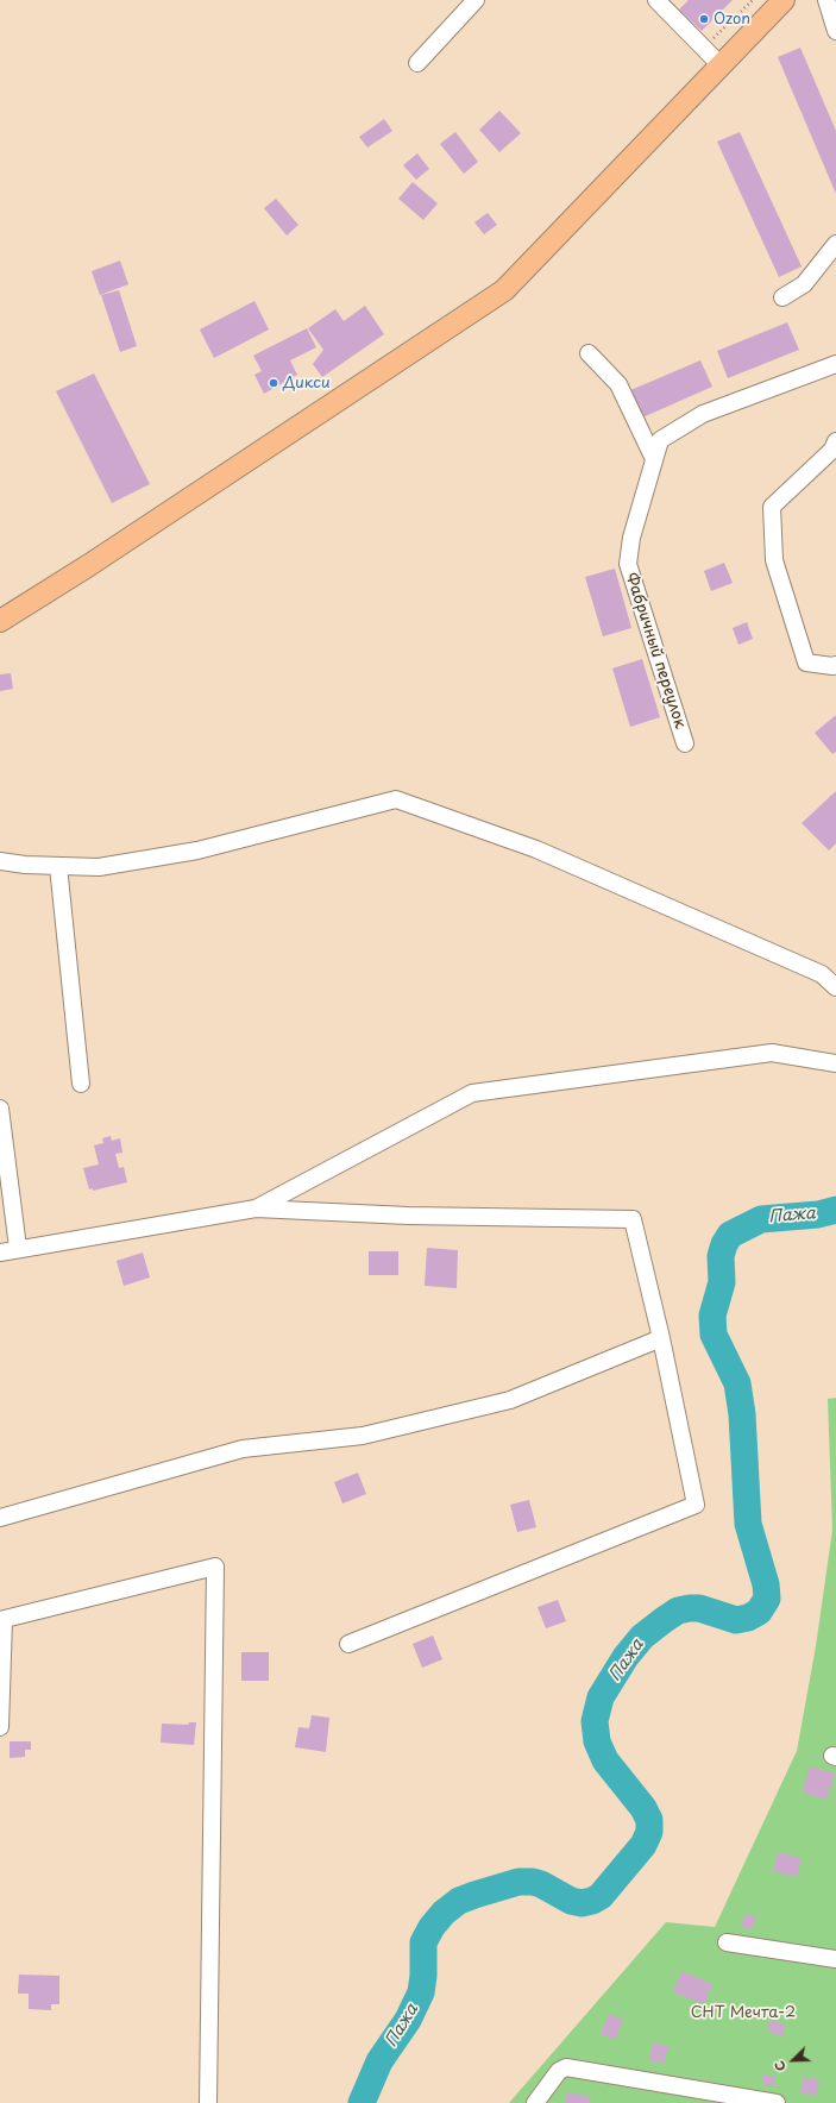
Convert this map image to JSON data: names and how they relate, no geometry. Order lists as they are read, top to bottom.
{
  "streets": {
    "street": ["Фабричный переулок"]
  },
  "water": ["Пажа"],
  "parks": ["СНТ Мечта-2"],
  "places": ["Ozon", "Дикси"],
  "north": "bottom left"
}
